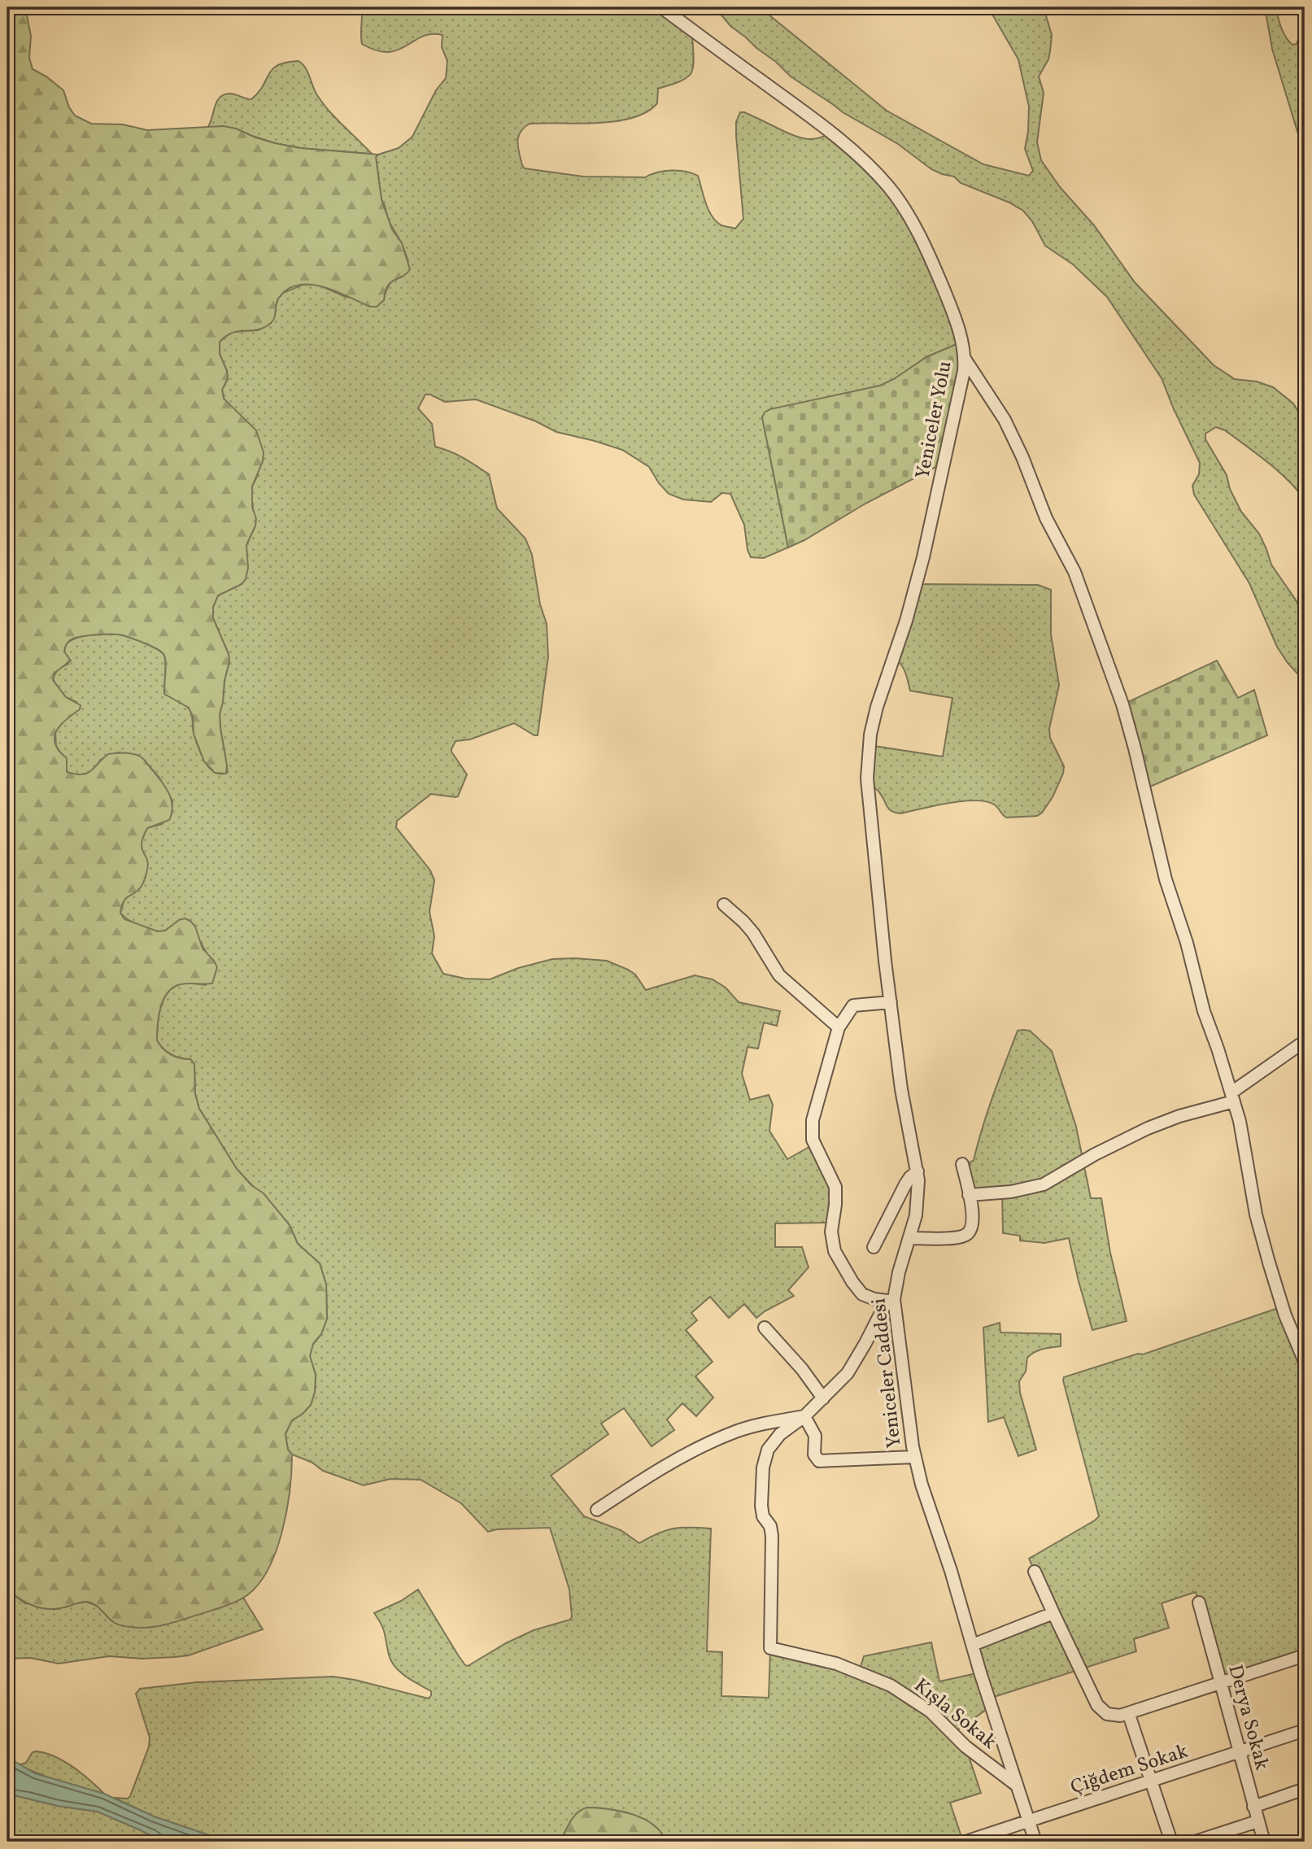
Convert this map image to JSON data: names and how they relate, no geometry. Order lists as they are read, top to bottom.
{
  "streets": {
    "street": [
      "Yeniceler Yolu",
      "Yeniceler Caddesi",
      "Kışla Sokak",
      "Derya Sokak",
      "Çiğdem Sokak"
    ]
  },
  "crossings": [
    ["Yeniceler Yolu", "Yeniceler Caddesi"],
    ["Yeniceler Caddesi", "Kışla Sokak"],
    ["Yeniceler Caddesi", "Çiğdem Sokak"],
    ["Derya Sokak", "Çiğdem Sokak"]
  ]
}
